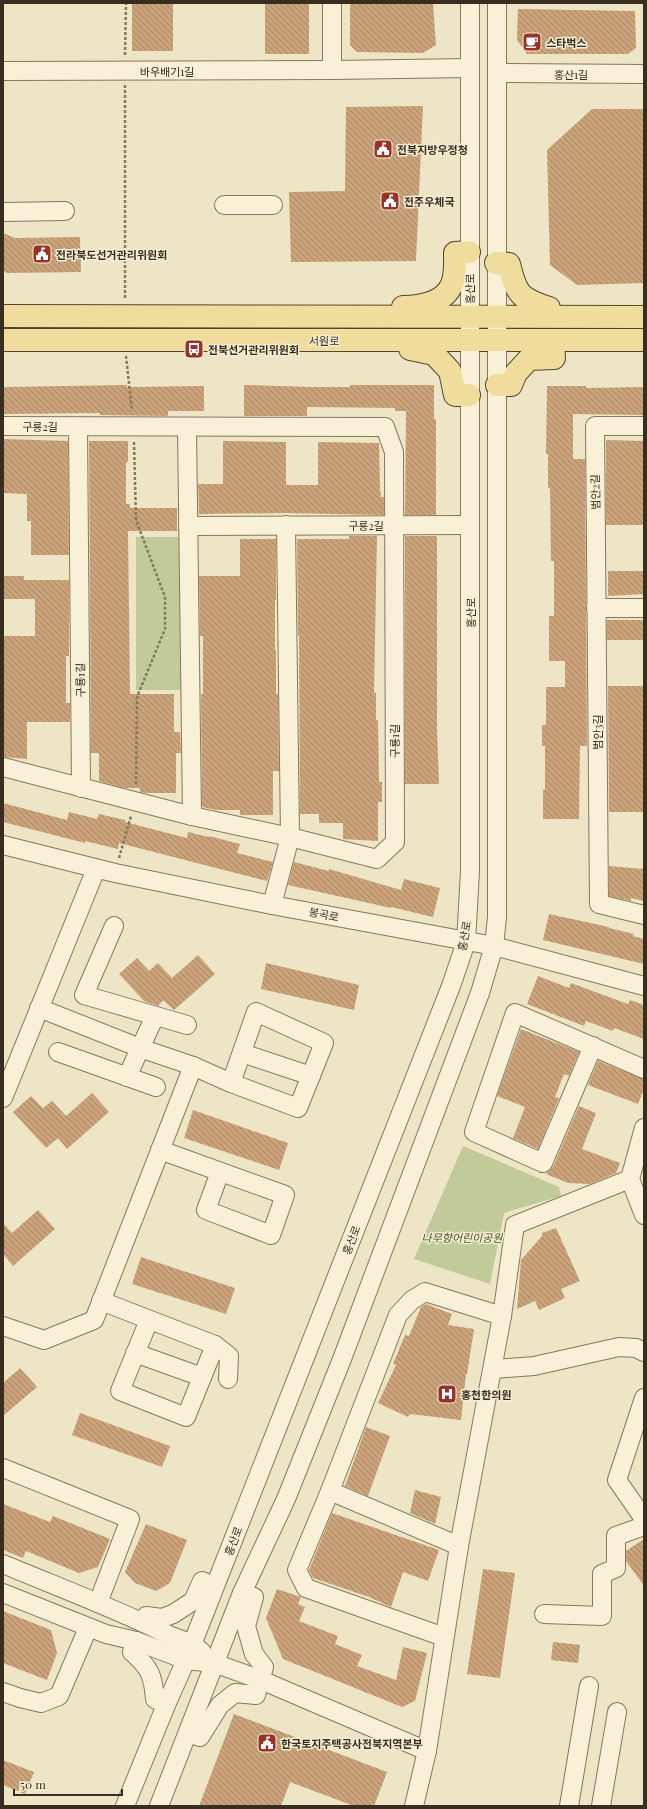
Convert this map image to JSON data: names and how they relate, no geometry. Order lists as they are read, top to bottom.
{
  "streets": {
    "main road": ["서원로"],
    "street": [
      "바우배기1길",
      "홍산1길",
      "홍산로",
      "구룡2길",
      "범안2길",
      "구룡1길",
      "범안3길",
      "봉곡로"
    ]
  },
  "crossings": [
    ["바우배기1길", "홍산로"],
    ["홍산로", "서원로"],
    ["홍산로", "봉곡로"],
    ["구룡2길", "구룡1길"],
    ["범안2길", "범안3길"]
  ],
  "parks": ["나무향어린이공원"],
  "places": {
    "cafe": ["스타벅스"],
    "public building": [
      "전북지방우정청",
      "전주우체국",
      "전라북도선거관리위원회",
      "한국토지주택공사전북지역본부"
    ],
    "bus stop": ["전북선거관리위원회"],
    "hospital": ["홍천한의원"]
  },
  "scale_bar": "50 m"
}
